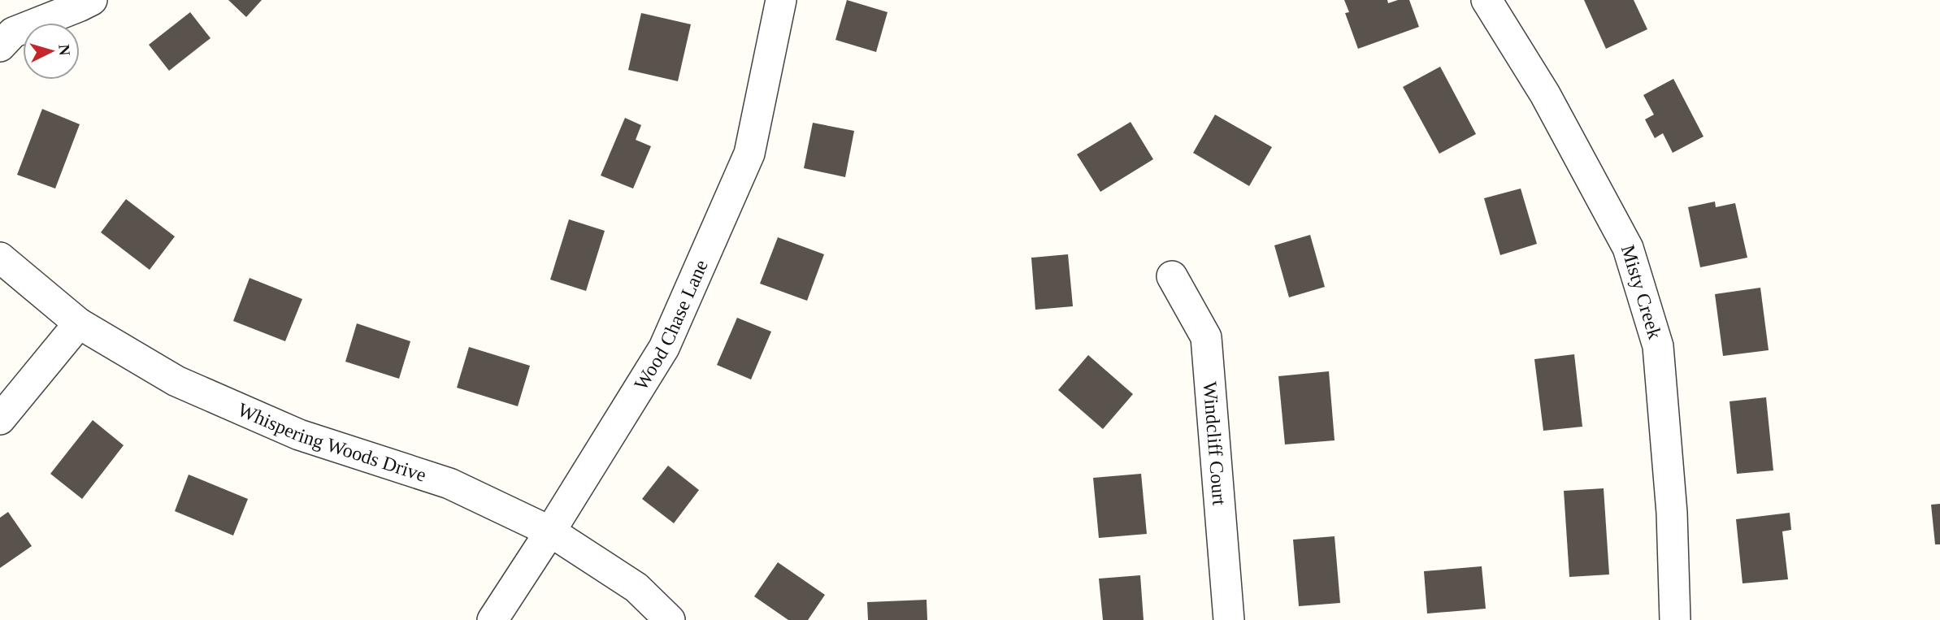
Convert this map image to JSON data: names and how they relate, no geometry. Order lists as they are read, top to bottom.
{
  "streets": {
    "street": [
      "Misty Creek",
      "Wood Chase Lane",
      "Whispering Woods Drive",
      "Windcliff Court"
    ]
  },
  "crossings": [
    ["Wood Chase Lane", "Whispering Woods Drive"]
  ],
  "north": "right"
}
